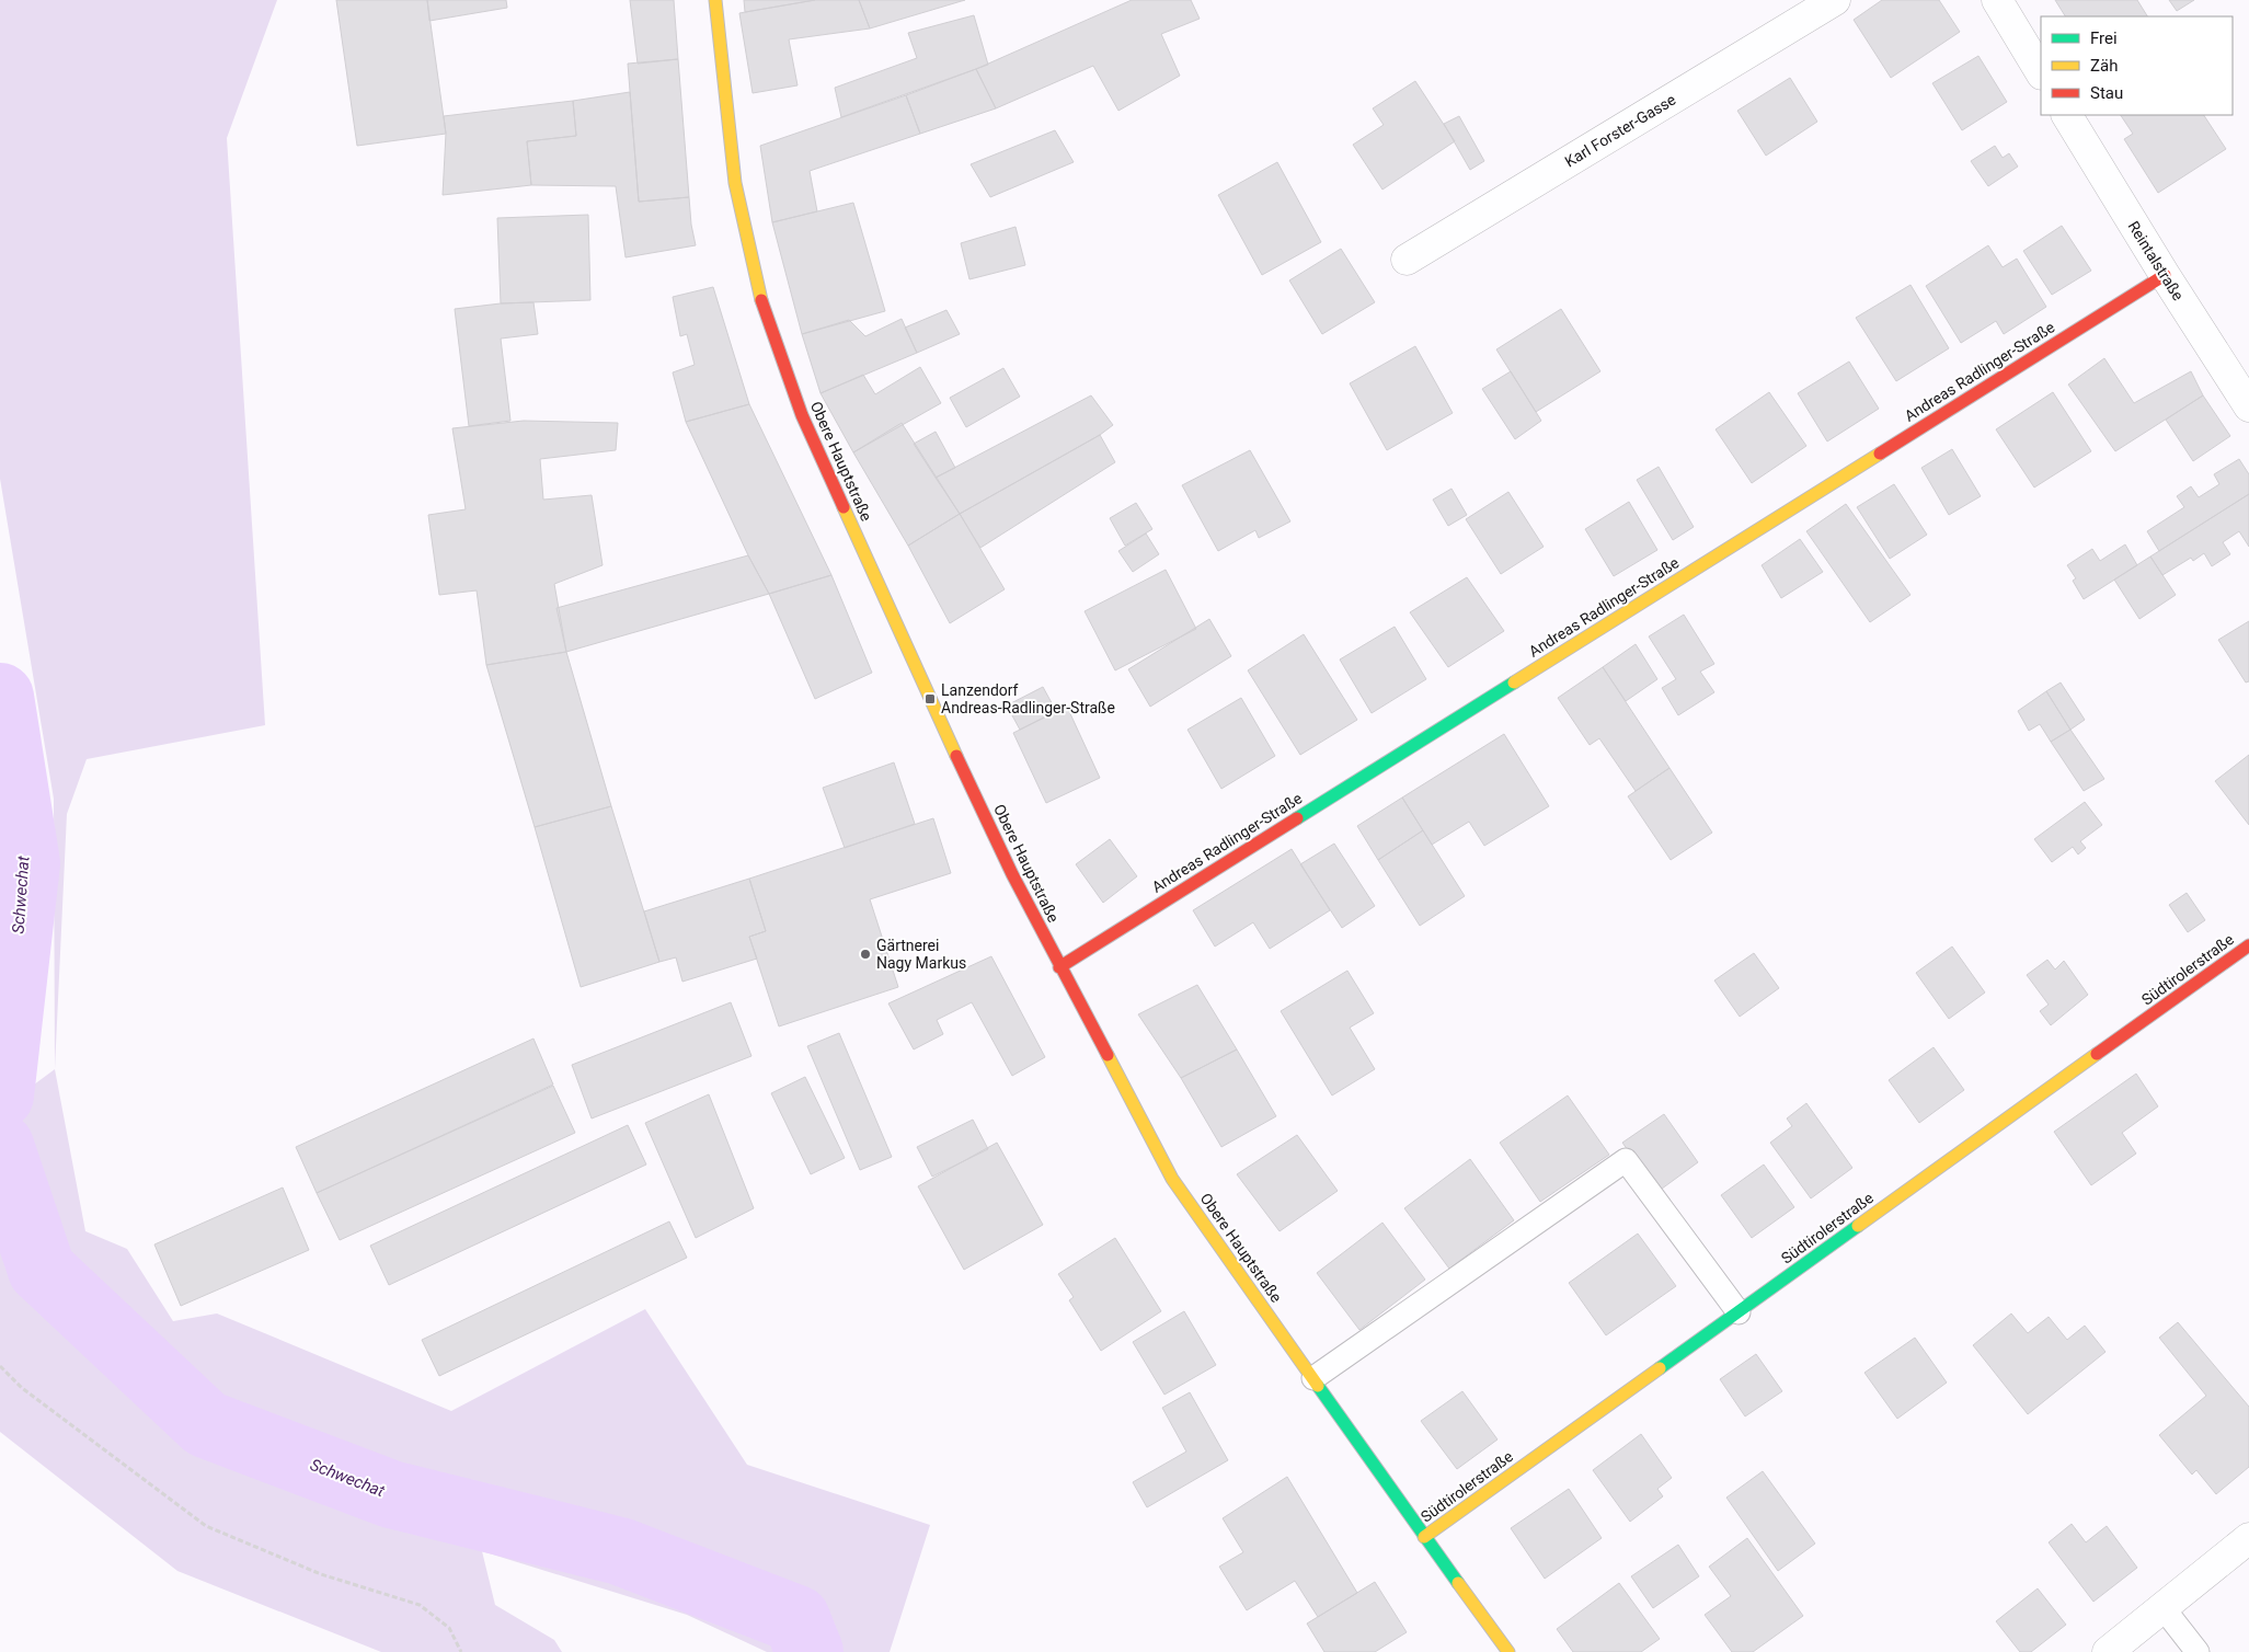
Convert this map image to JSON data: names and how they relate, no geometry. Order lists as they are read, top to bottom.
{
  "streets": {
    "street": [
      "Karl Forster-Gasse",
      "Reintalstraße",
      "Andreas Radlinger-Straße",
      "Obere Hauptstraße",
      "Südtirolerstraße"
    ]
  },
  "crossings": [
    ["Reintalstraße", "Andreas Radlinger-Straße"],
    ["Andreas Radlinger-Straße", "Obere Hauptstraße"],
    ["Obere Hauptstraße", "Südtirolerstraße"]
  ],
  "water": ["Schwechat"],
  "places": {
    "transit": ["Lanzendorf Andreas-Radlinger-Straße"],
    "other": ["Gärtnerei Nagy Markus"]
  },
  "legend": ["Frei", "Zäh", "Stau"]
}
